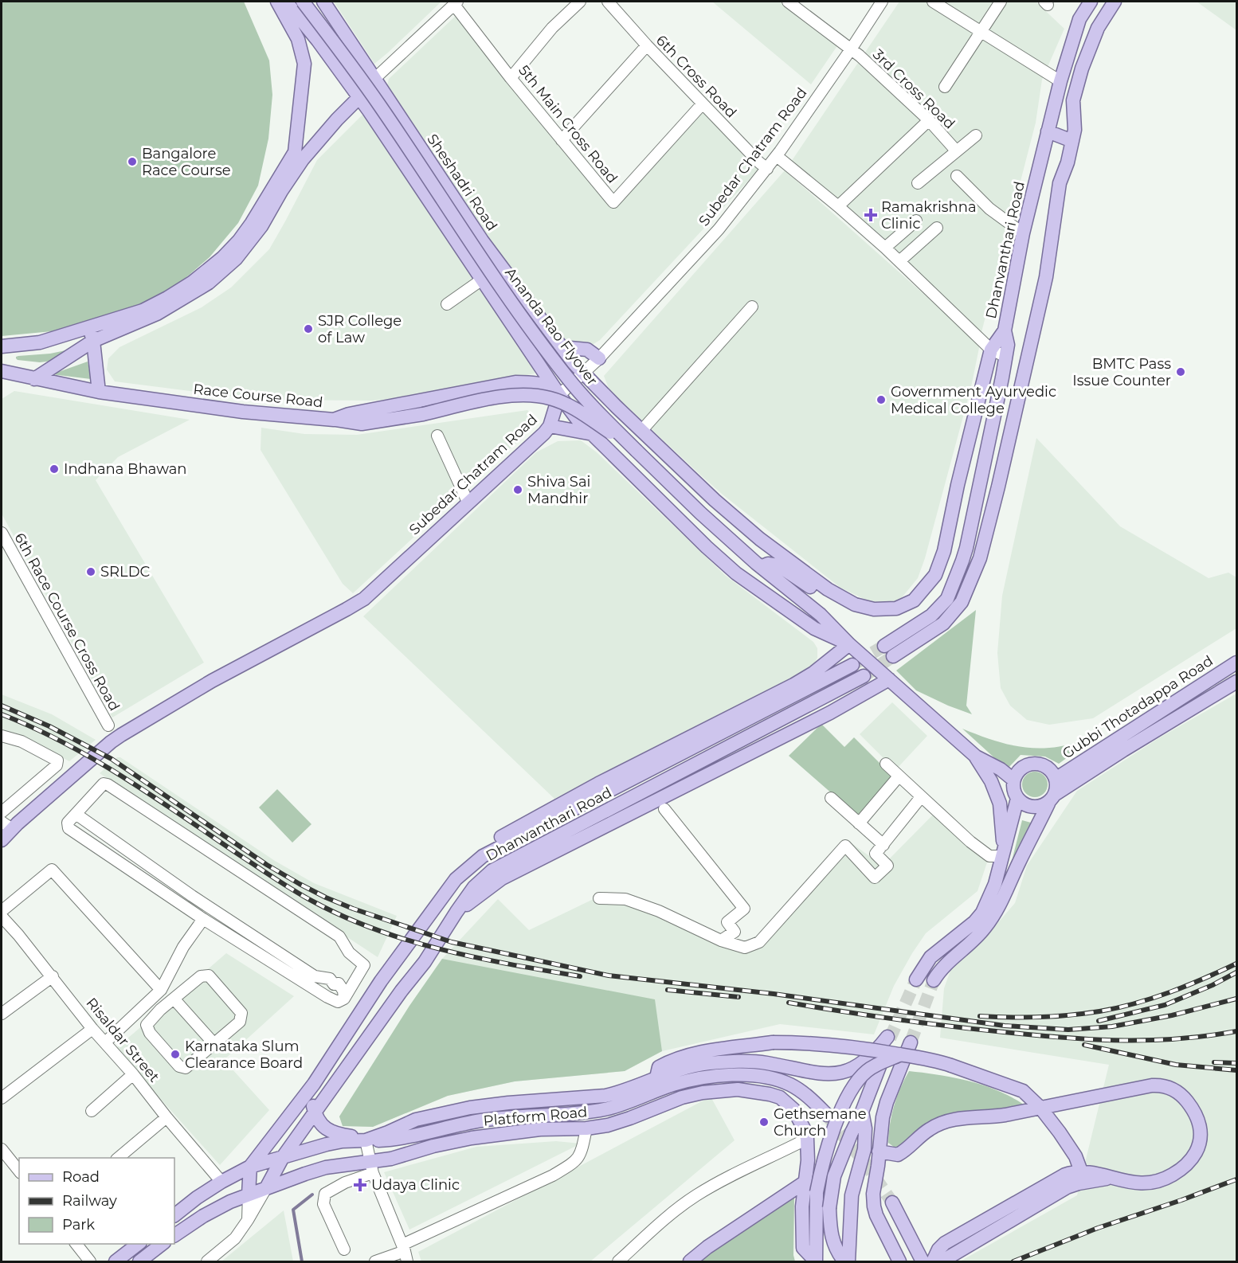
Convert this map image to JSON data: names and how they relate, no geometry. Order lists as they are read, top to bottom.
{
  "streets": {
    "main road": [
      "Subedar Chatram Road",
      "Sheshadri Road",
      "Dhanvanthari Road",
      "Ananda Rao Flyover",
      "Race Course Road",
      "Gubbi Thotadappa Road",
      "Platform Road"
    ],
    "street": [
      "6th Cross Road",
      "3rd Cross Road",
      "5th Main Cross Road",
      "6th Race Course Cross Road",
      "Risaldar Street"
    ]
  },
  "crossings": [
    ["6th Cross Road", "5th Main Cross Road"],
    ["6th Cross Road", "Subedar Chatram Road"],
    ["3rd Cross Road", "Subedar Chatram Road"],
    ["Subedar Chatram Road", "Sheshadri Road"],
    ["Subedar Chatram Road", "Race Course Road"],
    ["Dhanvanthari Road", "Platform Road"]
  ],
  "places": {
    "other": [
      "Bangalore Race Course",
      "SJR College of Law",
      "BMTC Pass Issue Counter",
      "Government Ayurvedic Medical College",
      "Indhana Bhawan",
      "Shiva Sai Mandhir",
      "SRLDC",
      "Karnataka Slum Clearance Board",
      "Gethsemane Church"
    ],
    "health": ["Ramakrishna Clinic", "Udaya Clinic"]
  },
  "legend": ["Road", "Railway", "Park"]
}
